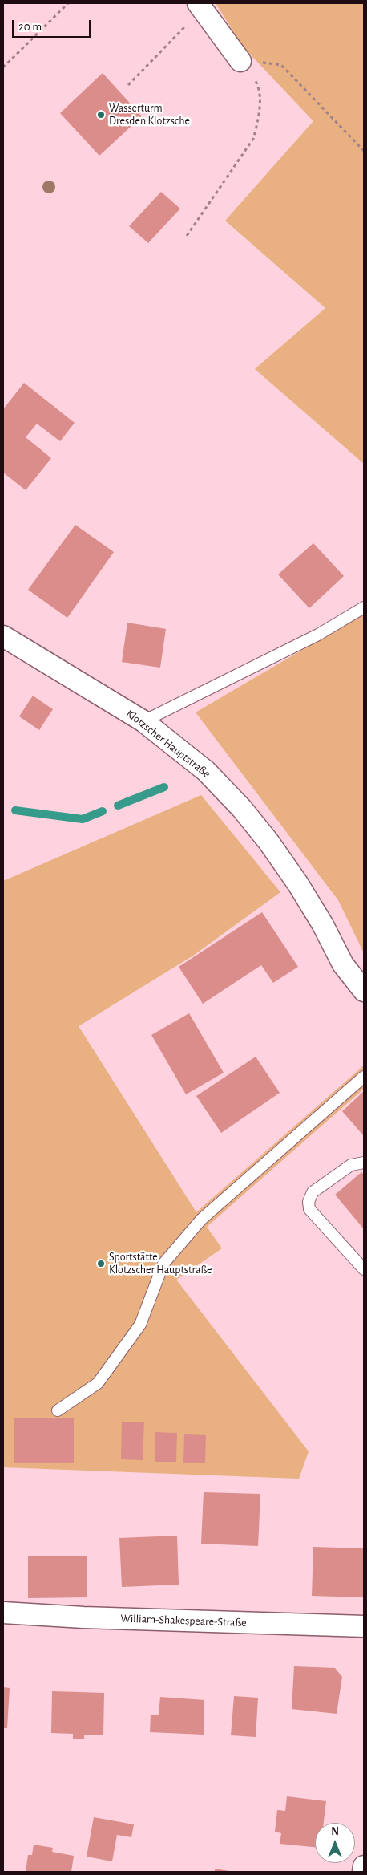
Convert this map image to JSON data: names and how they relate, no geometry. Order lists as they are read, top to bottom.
{
  "streets": {
    "street": ["Klotzscher Hauptstraße", "William-Shakespeare-Straße"]
  },
  "places": ["Wasserturm Dresden Klotzsche", "Sportstätte Klotzscher Hauptstraße"],
  "scale_bar": "20 m",
  "north": "top"
}
